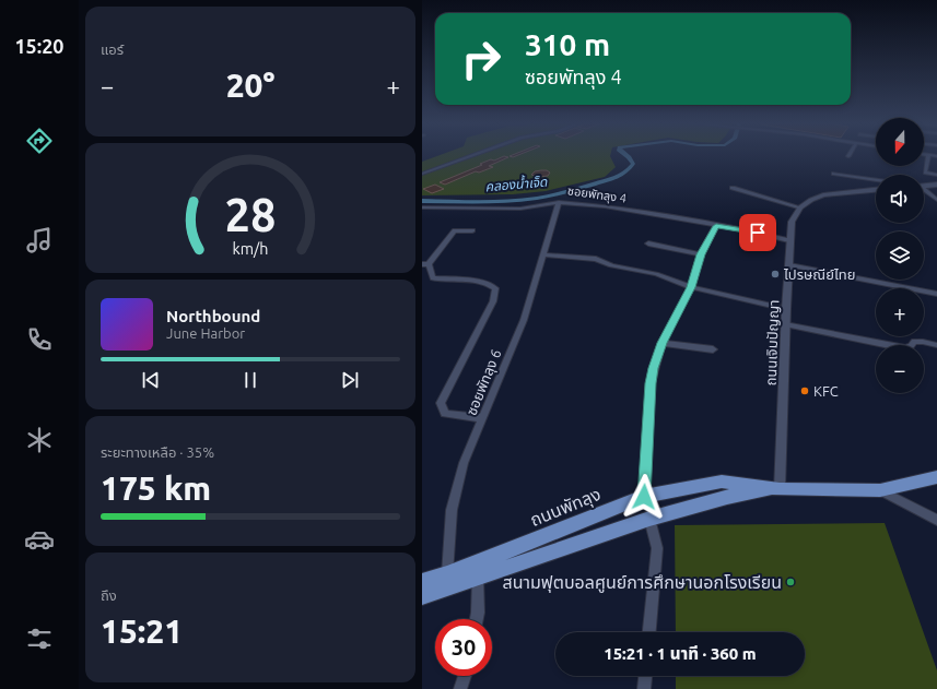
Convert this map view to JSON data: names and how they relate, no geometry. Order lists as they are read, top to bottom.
{
  "streets": {
    "main road": ["ถนนพัทลุง"],
    "street": ["ซอยพัทลุง 4", "ถนนเจิมปัญญา", "ซอยพัทลุง 6"]
  },
  "crossings": [
    ["ซอยพัทลุง 4", "ถนนเจิมปัญญา"],
    ["ซอยพัทลุง 4", "ซอยพัทลุง 6"],
    ["ถนนเจิมปัญญา", "ถนนพัทลุง"],
    ["ซอยพัทลุง 6", "ถนนพัทลุง"]
  ],
  "water": ["คลองน้ำเจ็ด"],
  "places": ["ไปรษณีย์ไทย", "KFC", "สนามฟุตบอลศูนย์การศึกษานอกโรงเรียน"],
  "north": "bottom",
  "page": {
    "tabs": "15:20",
    "tile": [
      "แอร์",
      ["ระยะทางเหลือ · 35%", "175 km"],
      ["ถึง", "15:21"]
    ],
    "turn": ["310 m", "ซอยพัทลุง 4"],
    "heat": ["−", "20°", "+"],
    "map_buttons": ["+", "−"],
    "song": ["Northbound", "June Harbor"],
    "limit": "30",
    "trip": "15:21 · 1 นาที · 360 m",
    "gauge": ["28", "km/h"]
  }
}
